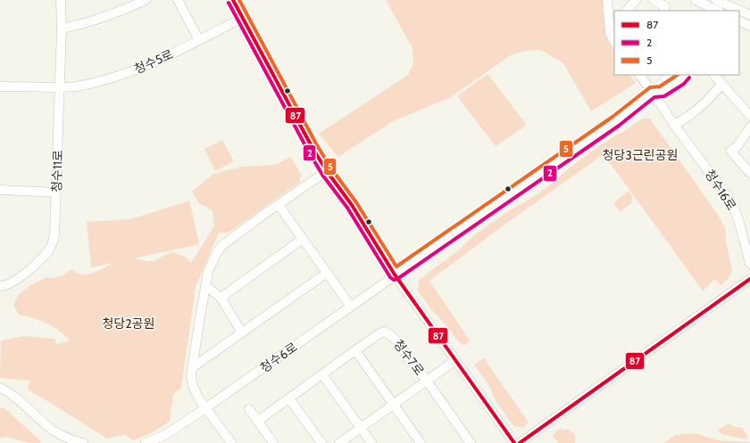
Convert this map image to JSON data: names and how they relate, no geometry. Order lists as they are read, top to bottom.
{
  "streets": {
    "street": [
      "청수5로",
      "청수11로",
      "청수16로",
      "청수6로",
      "청수7로"
    ]
  },
  "crossings": [
    ["청수5로", "청수11로"],
    ["청수16로", "청수6로"]
  ],
  "parks": ["청당3근린공원", "청당2공원"],
  "lines": ["transit line 87", "transit line 5", "transit line 2"],
  "legend": ["87", "2", "5"]
}
